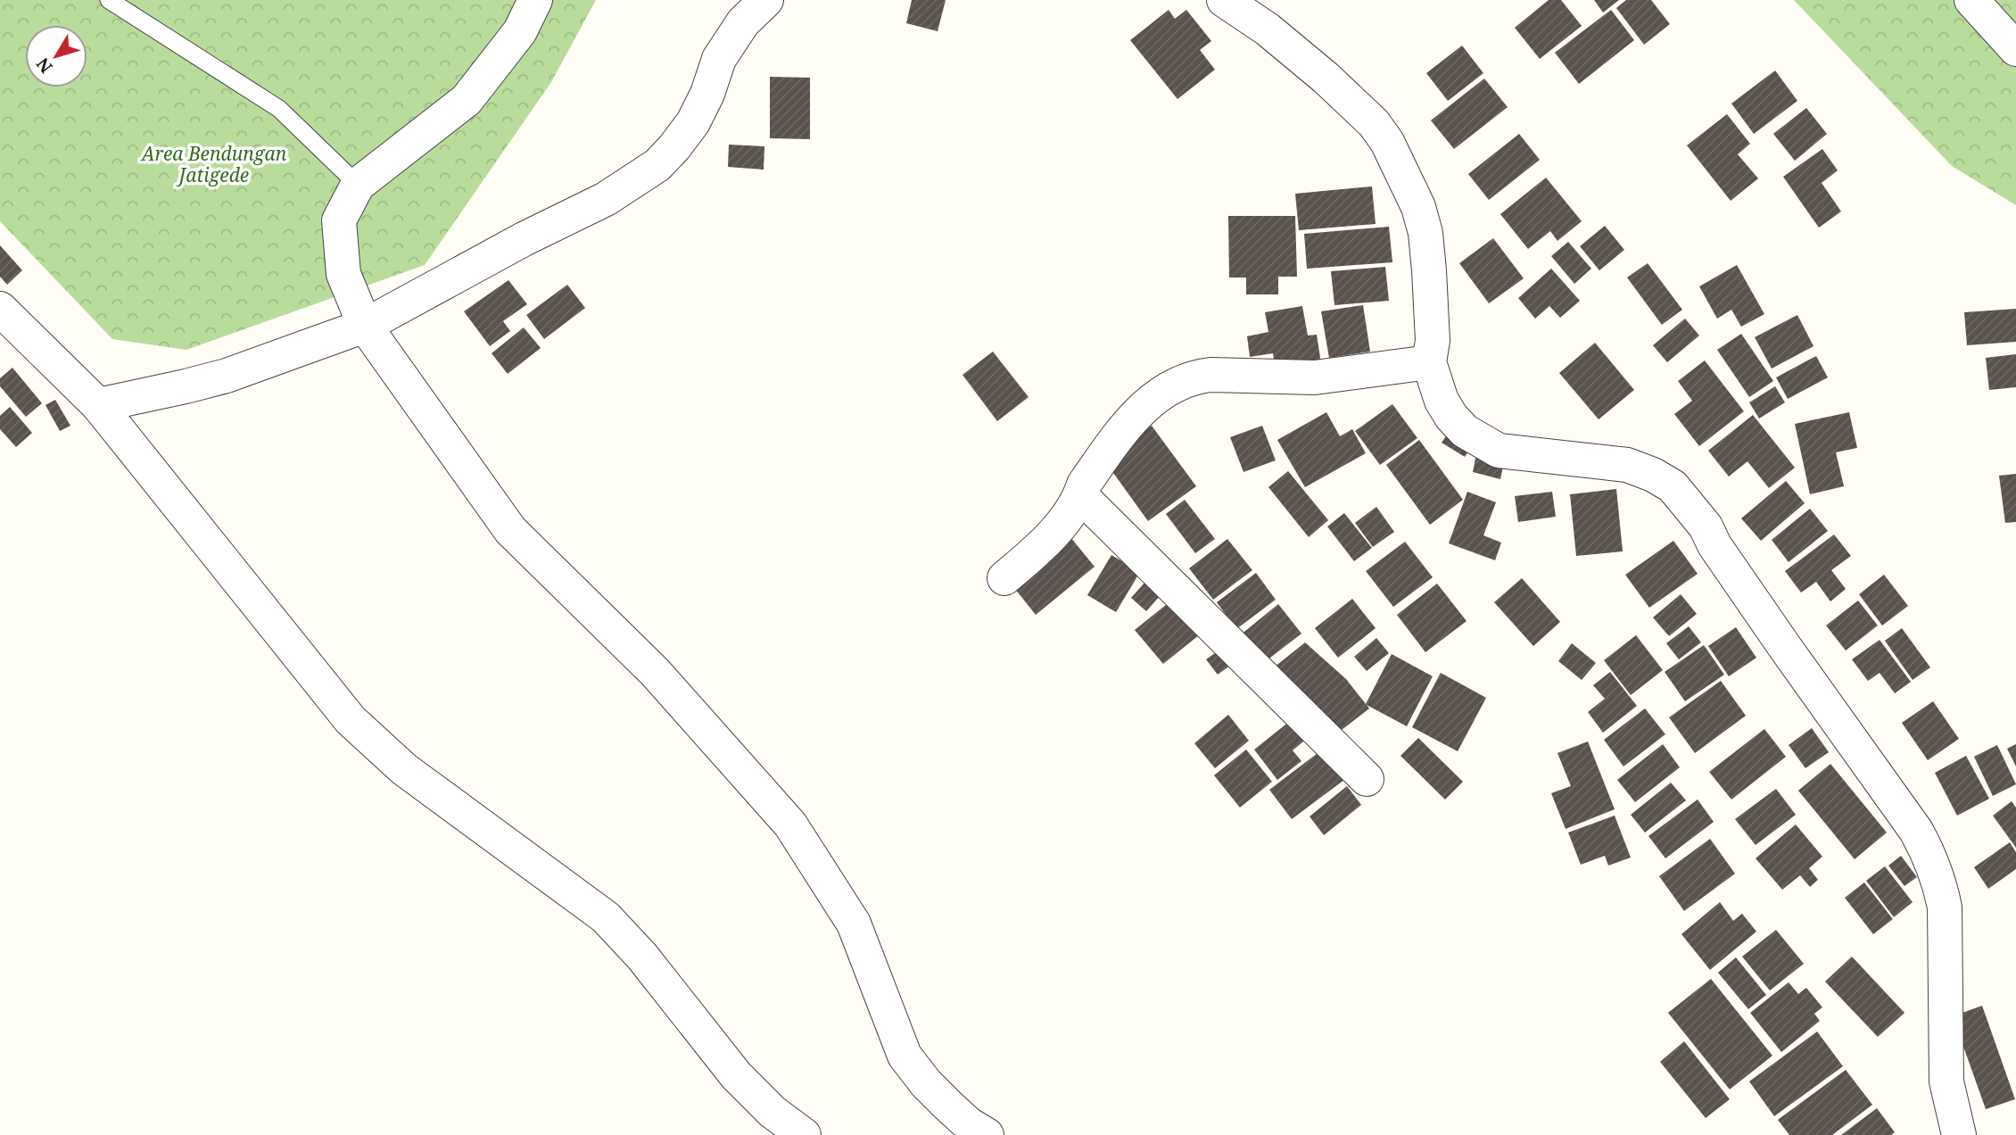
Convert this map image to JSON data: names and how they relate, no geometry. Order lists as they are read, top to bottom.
{
  "parks": ["Area Bendungan Jatigede"],
  "north": "bottom left"
}
